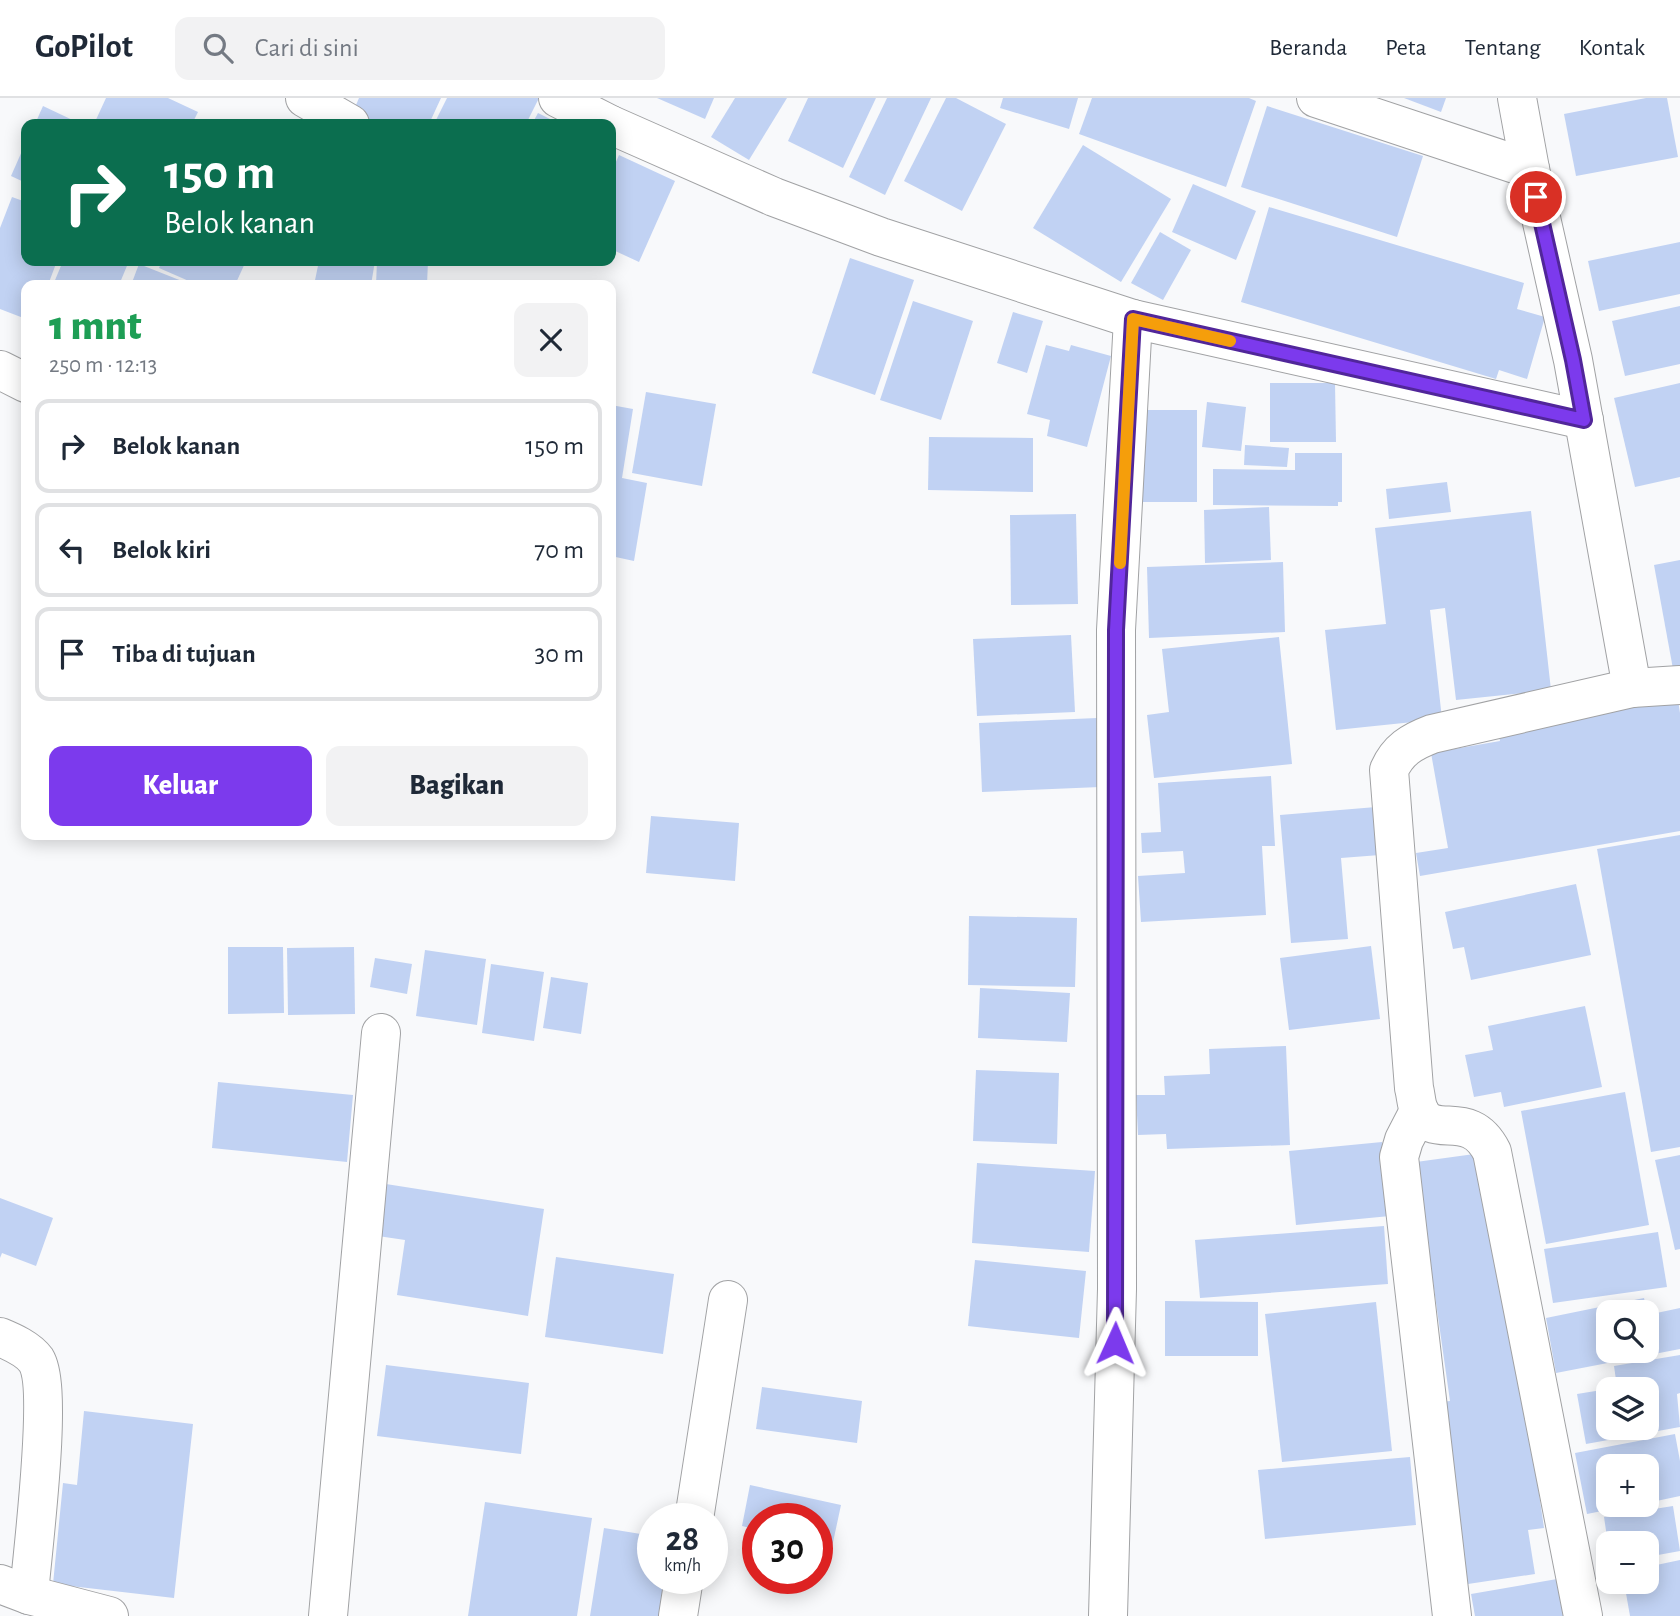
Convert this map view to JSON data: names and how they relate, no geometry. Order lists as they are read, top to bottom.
{
  "page": {
    "header": "GoPilot",
    "search": "Cari di sini",
    "nav": [
      "Beranda",
      "Peta",
      "Tentang",
      "Kontak"
    ],
    "turn": ["150 m", "Belok kanan"],
    "heading": ["1 mnt", "250 m · 12:13"],
    "list": [
      {
        "name": "Belok kanan",
        "value": "150 m"
      },
      {
        "name": "Belok kiri",
        "value": "70 m"
      },
      {
        "name": "Tiba di tujuan",
        "value": "30 m"
      }
    ],
    "buttons": ["Keluar", "Bagikan"],
    "map_buttons": ["+", "−"],
    "speed": "28 km/h",
    "limit": "30"
  }
}
